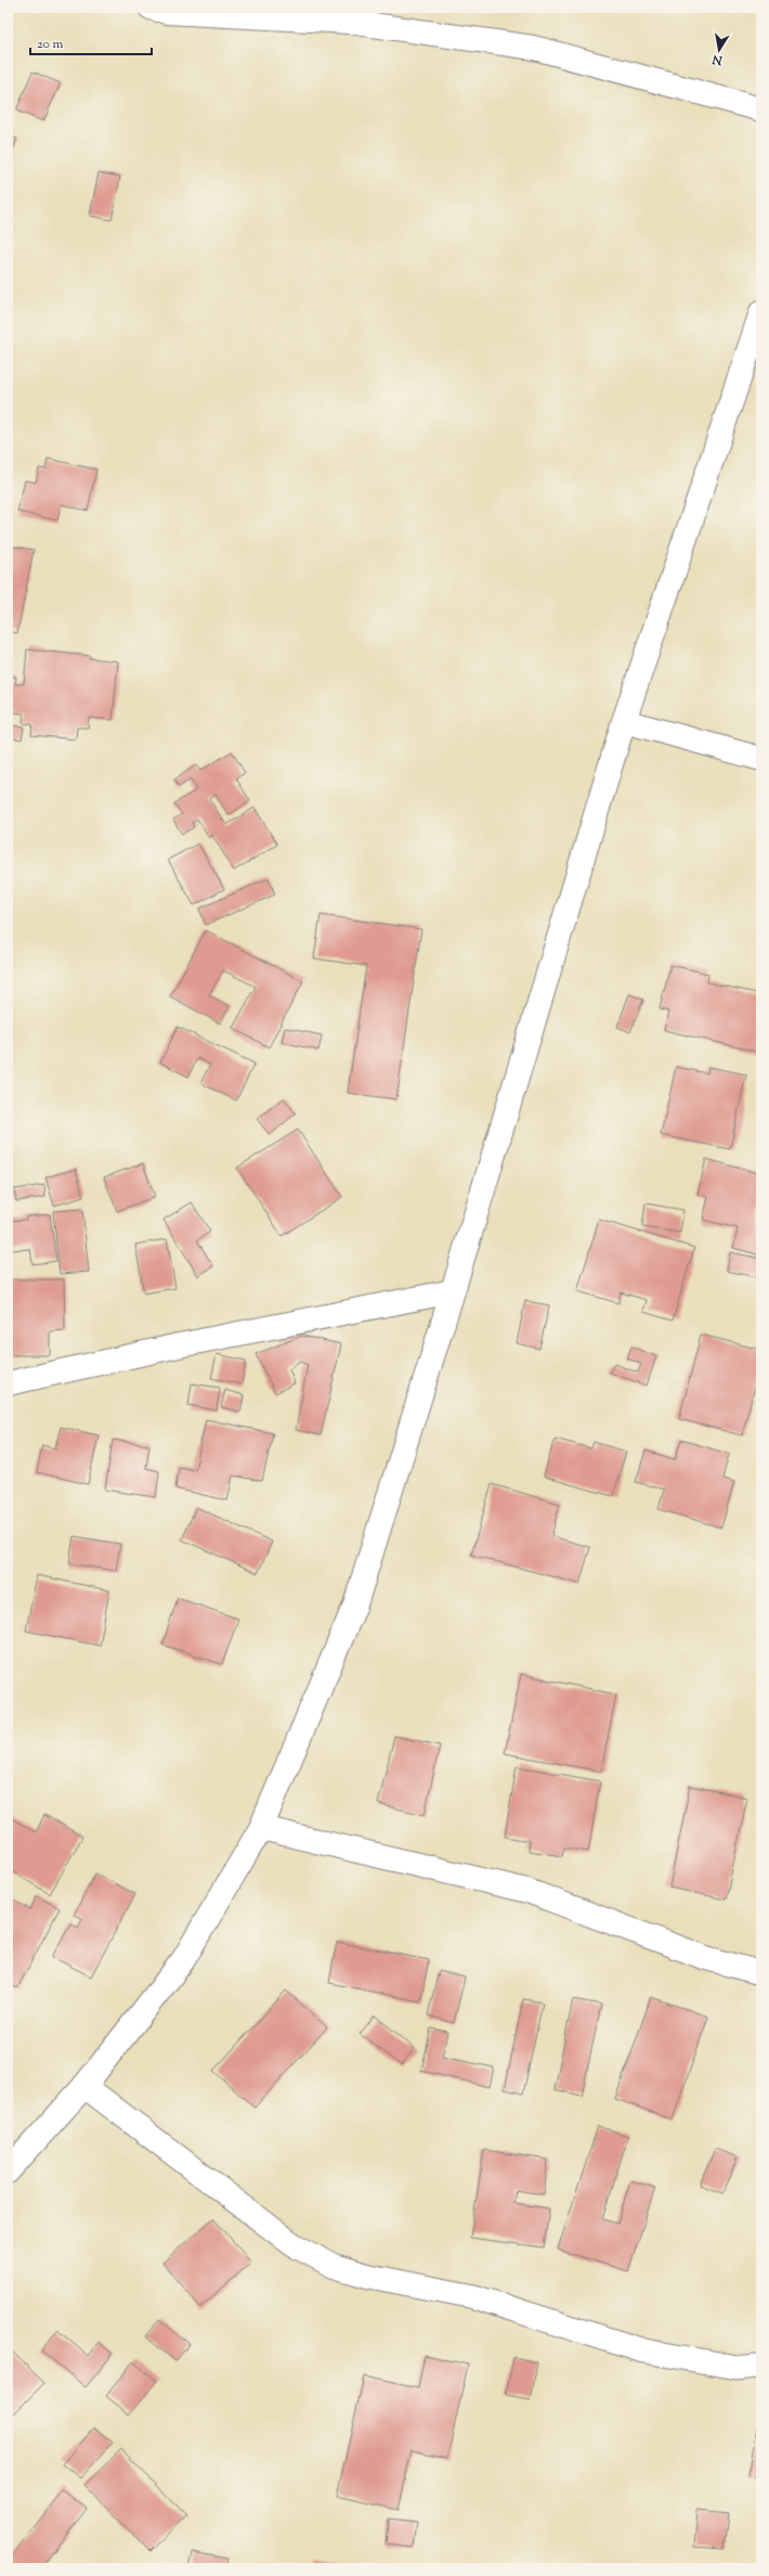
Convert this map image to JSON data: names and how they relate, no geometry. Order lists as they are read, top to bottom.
{
  "scale_bar": "20 m",
  "north": "bottom"
}
